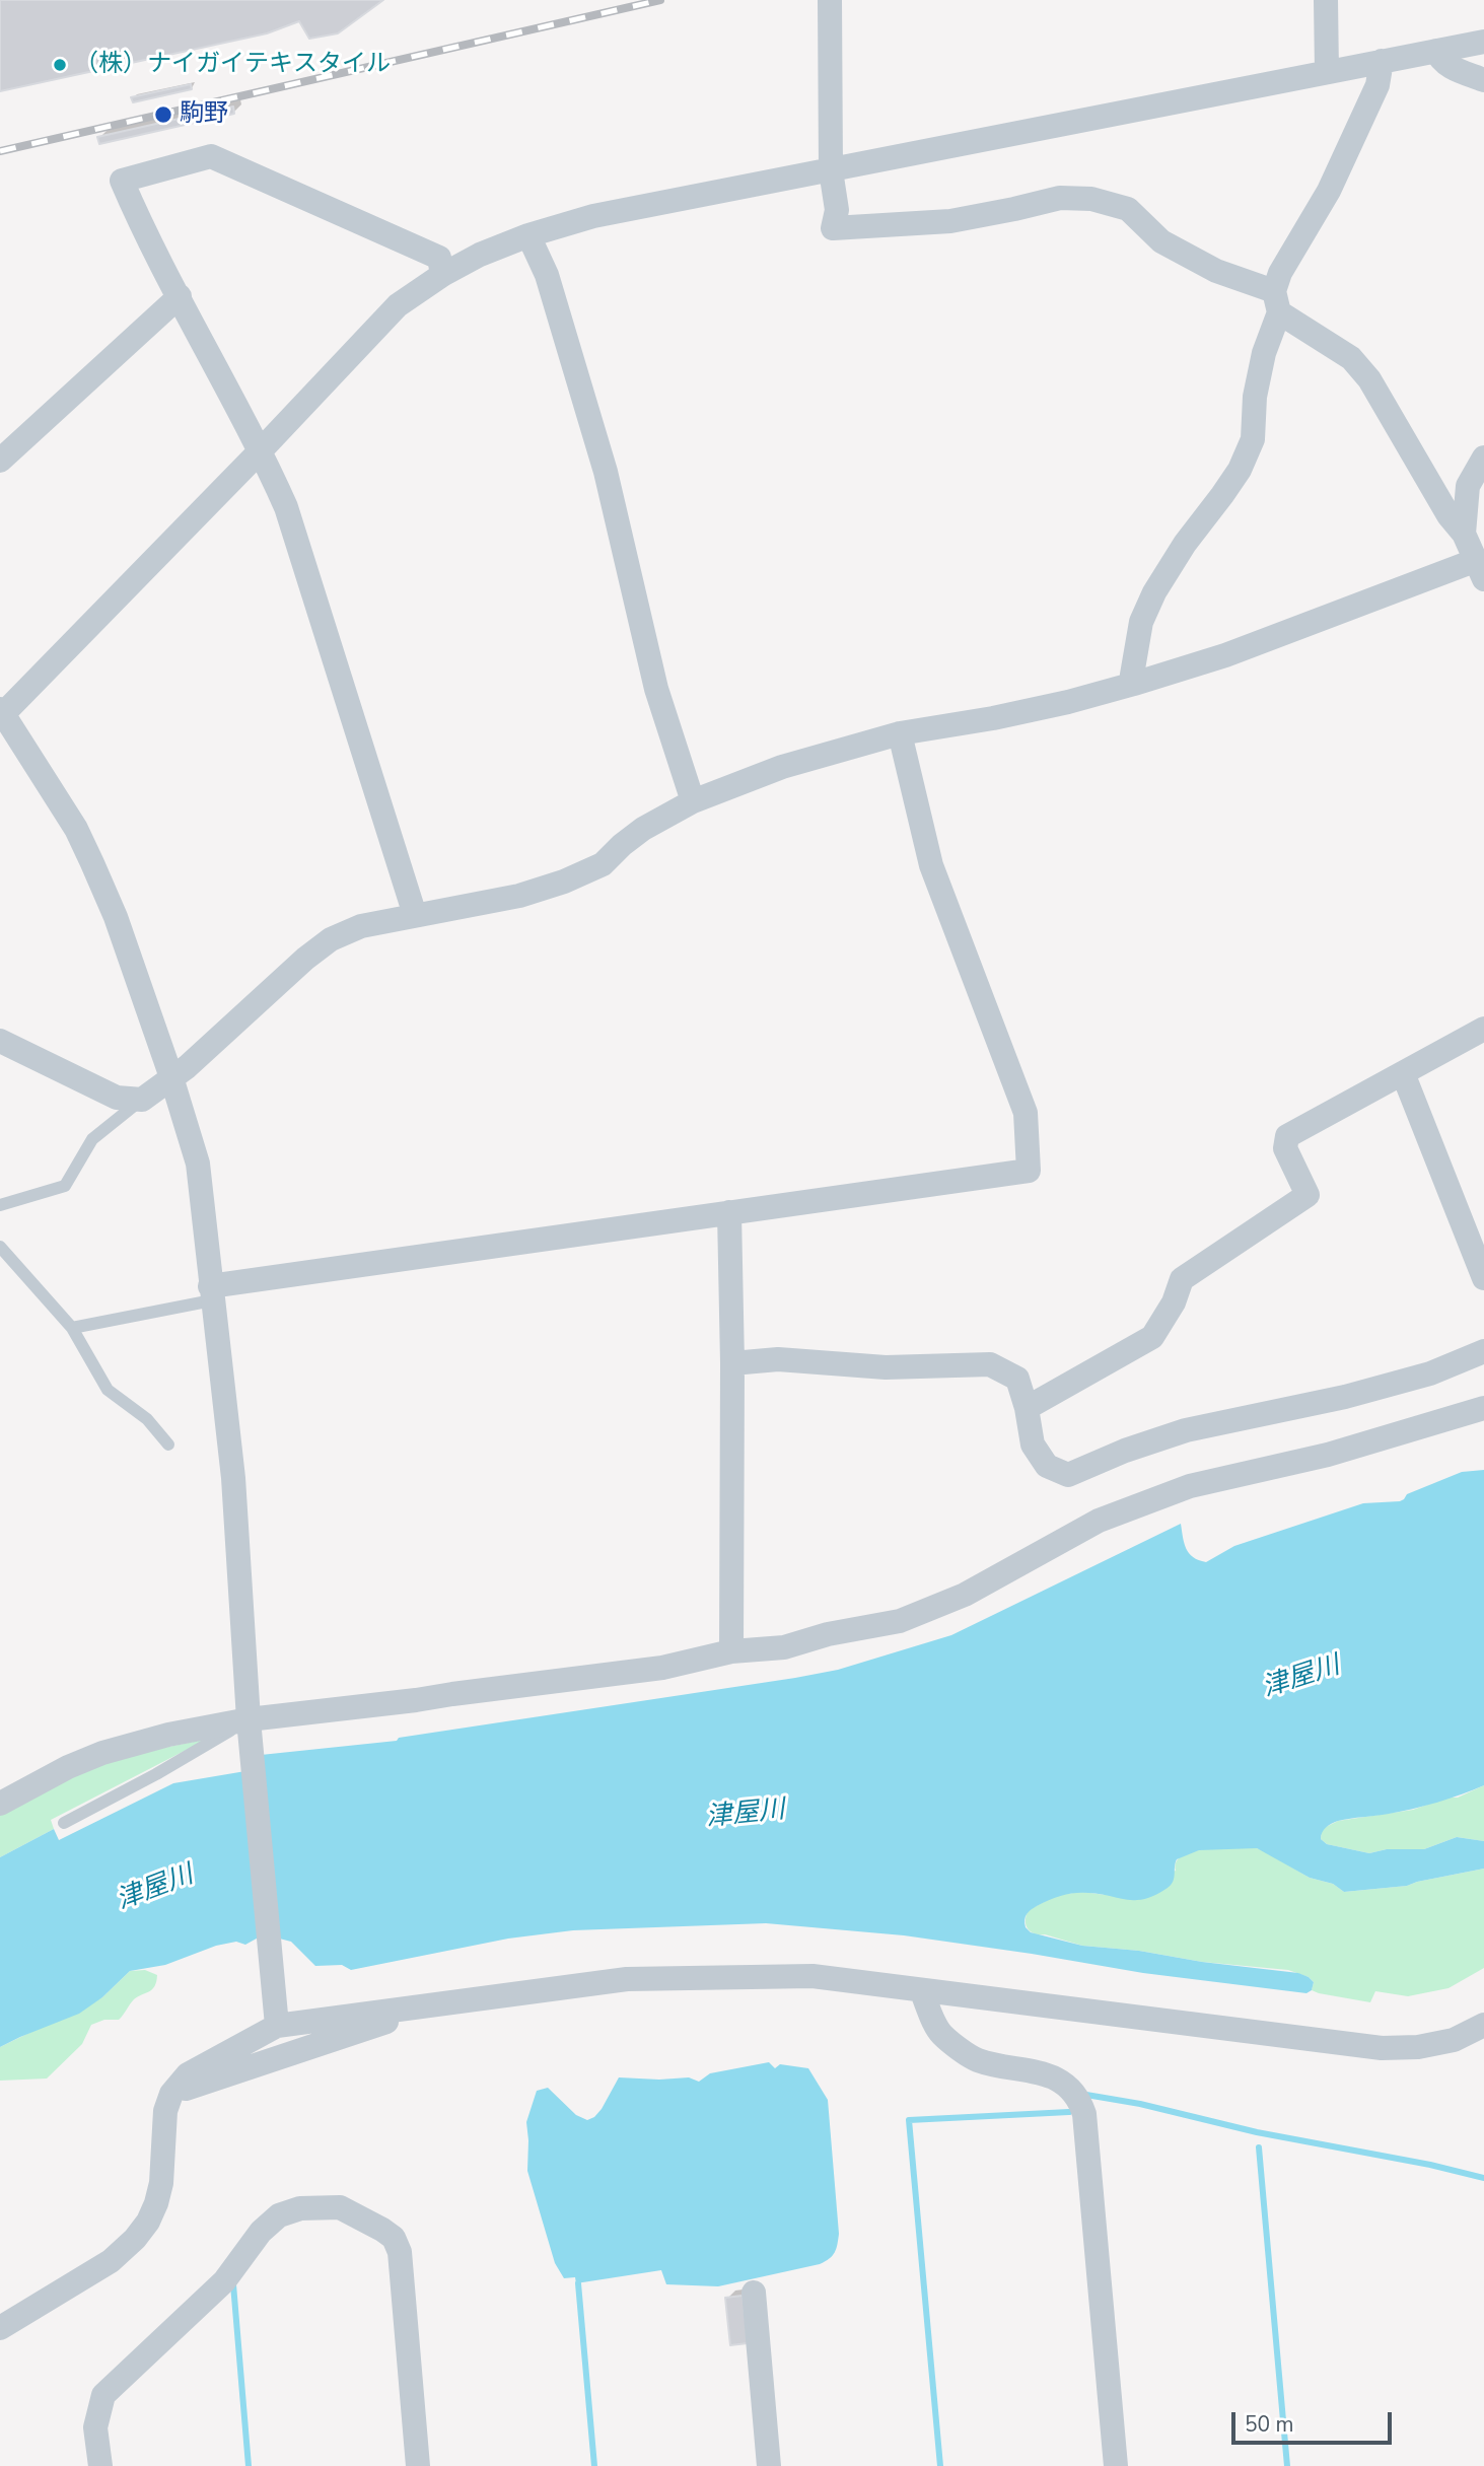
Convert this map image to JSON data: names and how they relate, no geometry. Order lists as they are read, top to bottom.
{
  "water": ["津屋川"],
  "places": ["（株）ナイガイテキスタイル", "駒野"],
  "scale_bar": "50 m"
}
